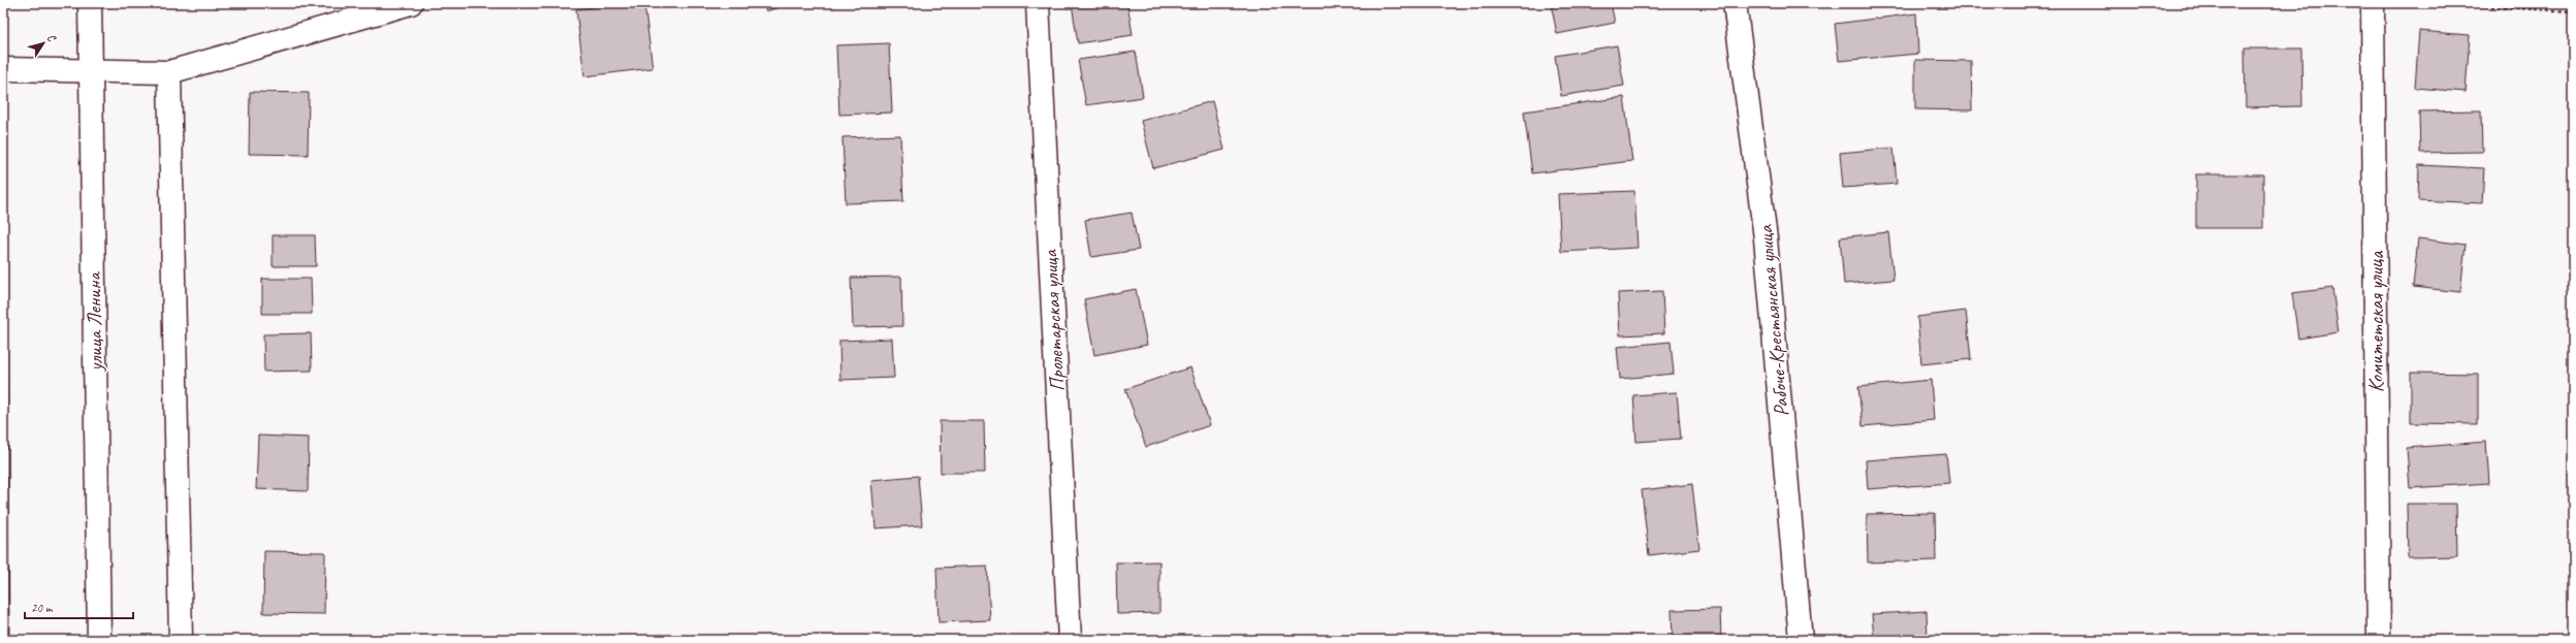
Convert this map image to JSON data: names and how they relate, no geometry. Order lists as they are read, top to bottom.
{
  "streets": {
    "street": [
      "Пролетарская улица",
      "Рабоче-Крестьянская улица",
      "улица Ленина",
      "Комитетская улица"
    ]
  },
  "scale_bar": "20 m",
  "north": "top right"
}
